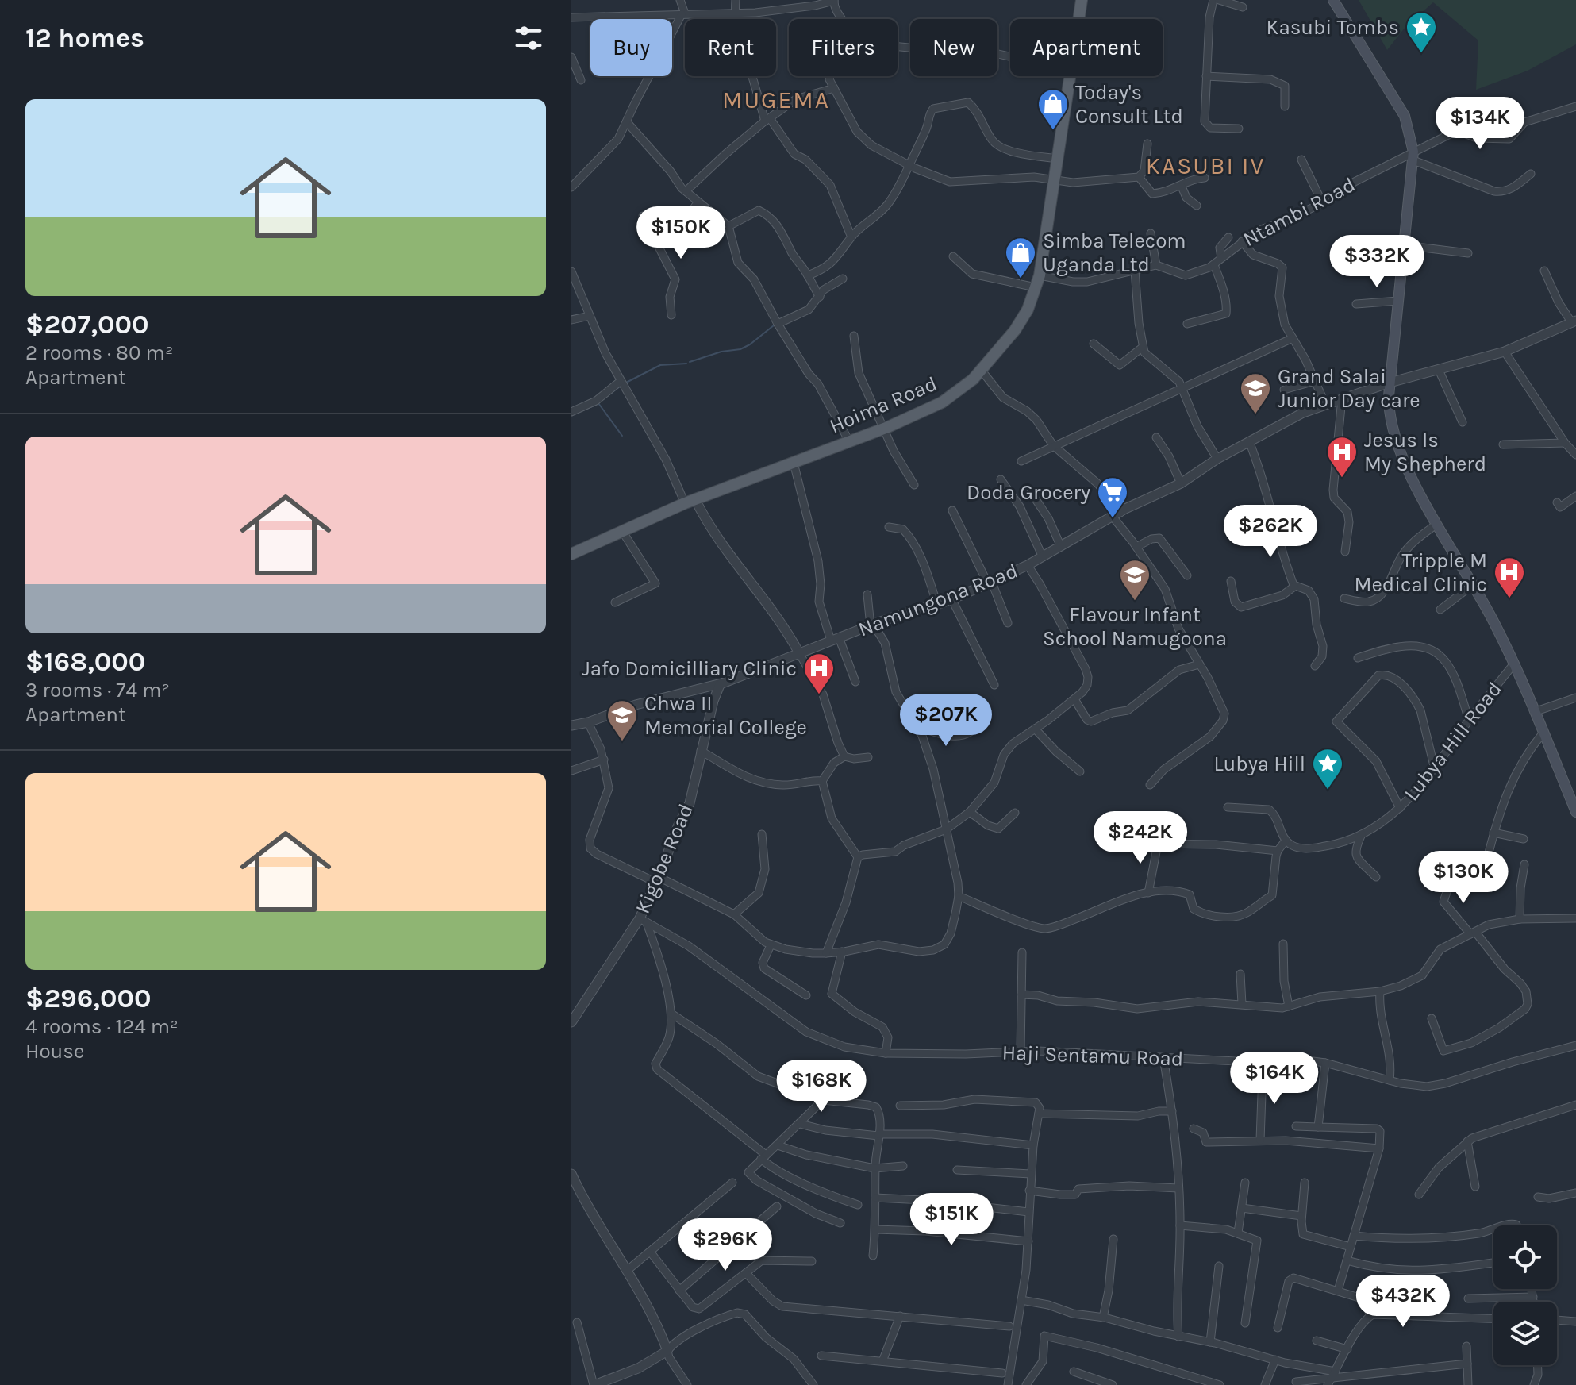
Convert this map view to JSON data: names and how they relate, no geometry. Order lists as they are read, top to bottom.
{
  "streets": {
    "main road": ["Hoima Road"],
    "street": [
      "Ntambi Road",
      "Namungona Road",
      "Lubya Hill Road",
      "Kigobe Road",
      "Haji Sentamu Road"
    ]
  },
  "crossings": [
    ["Namungona Road", "Kigobe Road"],
    ["Kigobe Road", "Haji Sentamu Road"]
  ],
  "districts": ["MUGEMA", "KASUBI IV"],
  "places": {
    "place": ["Kasubi Tombs", "Lubya Hill"],
    "shop": ["Today's Consult Ltd", "Simba Telecom Uganda Ltd"],
    "school or university": ["Grand Salai Junior Day care", "Flavour Infant School Namugoona", "Chwa II Memorial College"],
    "hospital": ["Jesus Is My Shepherd", "Tripple M Medical Clinic", "Jafo Domicilliary Clinic"],
    "supermarket": ["Doda Grocery"]
  },
  "page": {
    "heading": "12 homes",
    "chip": [
      "Buy",
      "Rent",
      "Filters",
      "New",
      "Apartment"
    ],
    "list": [
      {
        "name": "$207,000",
        "note": "2 rooms · 80 m² · Apartment"
      },
      {
        "name": "$168,000",
        "note": "3 rooms · 74 m² · Apartment"
      },
      {
        "name": "$296,000",
        "note": "4 rooms · 124 m² · House"
      }
    ],
    "price": [
      "$134K",
      "$150K",
      "$332K",
      "$262K",
      "$207K",
      "$242K",
      "$130K",
      "$164K",
      "$168K",
      "$151K",
      "$296K",
      "$432K"
    ]
  }
}
